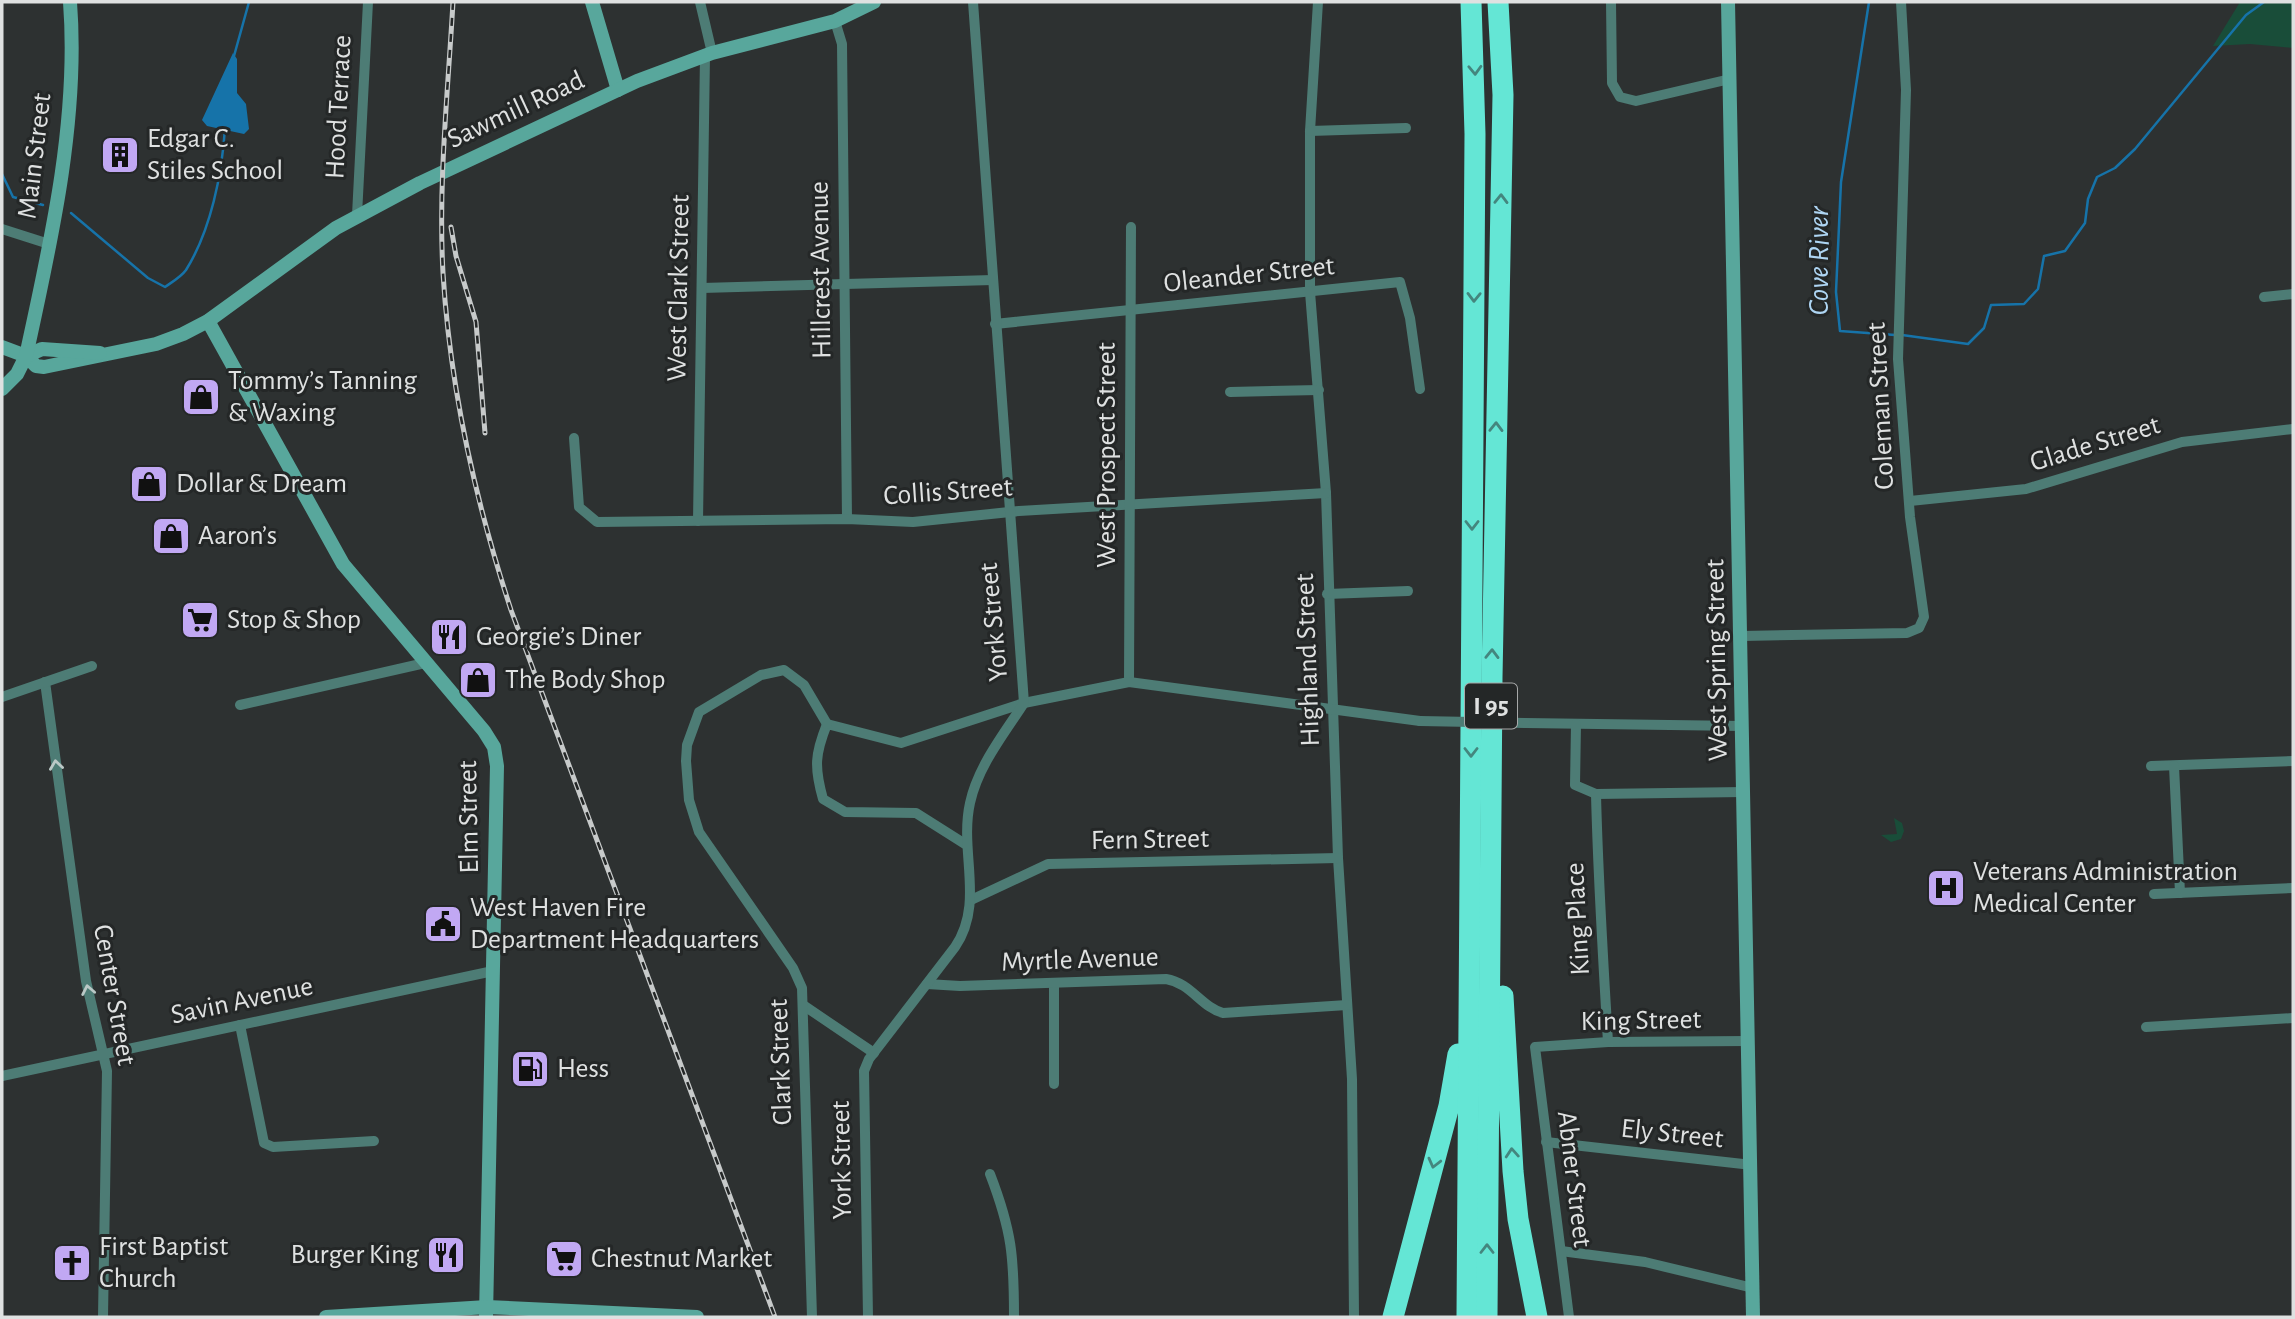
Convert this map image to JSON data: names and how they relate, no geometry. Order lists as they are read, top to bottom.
{
  "streets": {
    "highway": ["I 95"],
    "main road": [
      "Sawmill Road",
      "Main Street",
      "West Spring Street",
      "Elm Street"
    ],
    "street": [
      "Hood Terrace",
      "Hillcrest Avenue",
      "Oleander Street",
      "West Clark Street",
      "Coleman Street",
      "Glade Street",
      "West Prospect Street",
      "Collis Street",
      "York Street",
      "Highland Street",
      "Fern Street",
      "King Place",
      "Myrtle Avenue",
      "Center Street",
      "Savin Avenue",
      "King Street",
      "Clark Street",
      "Ely Street",
      "Abner Street"
    ]
  },
  "crossings": [
    ["Hood Terrace", "Sawmill Road"],
    ["Sawmill Road", "Main Street"],
    ["Sawmill Road", "Hillcrest Avenue"],
    ["Sawmill Road", "West Clark Street"],
    ["Sawmill Road", "Elm Street"],
    ["Hillcrest Avenue", "Collis Street"],
    ["Oleander Street", "West Prospect Street"],
    ["Oleander Street", "York Street"],
    ["Oleander Street", "Highland Street"],
    ["West Clark Street", "Collis Street"],
    ["Coleman Street", "Glade Street"],
    ["Coleman Street", "West Spring Street"],
    ["West Prospect Street", "Collis Street"],
    ["Collis Street", "York Street"],
    ["Collis Street", "Highland Street"],
    ["York Street", "Fern Street"],
    ["York Street", "Myrtle Avenue"],
    ["Highland Street", "Fern Street"],
    ["Highland Street", "Myrtle Avenue"],
    ["West Spring Street", "King Street"],
    ["West Spring Street", "Ely Street"],
    ["Elm Street", "Savin Avenue"],
    ["King Place", "King Street"],
    ["Center Street", "Savin Avenue"],
    ["King Street", "Abner Street"],
    ["Ely Street", "Abner Street"]
  ],
  "one_way": ["Center Street"],
  "water": ["Cove River"],
  "places": {
    "building": ["Edgar C. Stiles School"],
    "shop": [
      "Tommy’s Tanning & Waxing",
      "Dollar & Dream",
      "Aaron’s",
      "The Body Shop"
    ],
    "supermarket": ["Stop & Shop", "Chestnut Market"],
    "restaurant": ["Georgie’s Diner", "Burger King"],
    "hospital": ["Veterans Administration Medical Center"],
    "public building": ["West Haven Fire Department Headquarters"],
    "fuel station": ["Hess"],
    "church": ["First Baptist Church"]
  }
}
